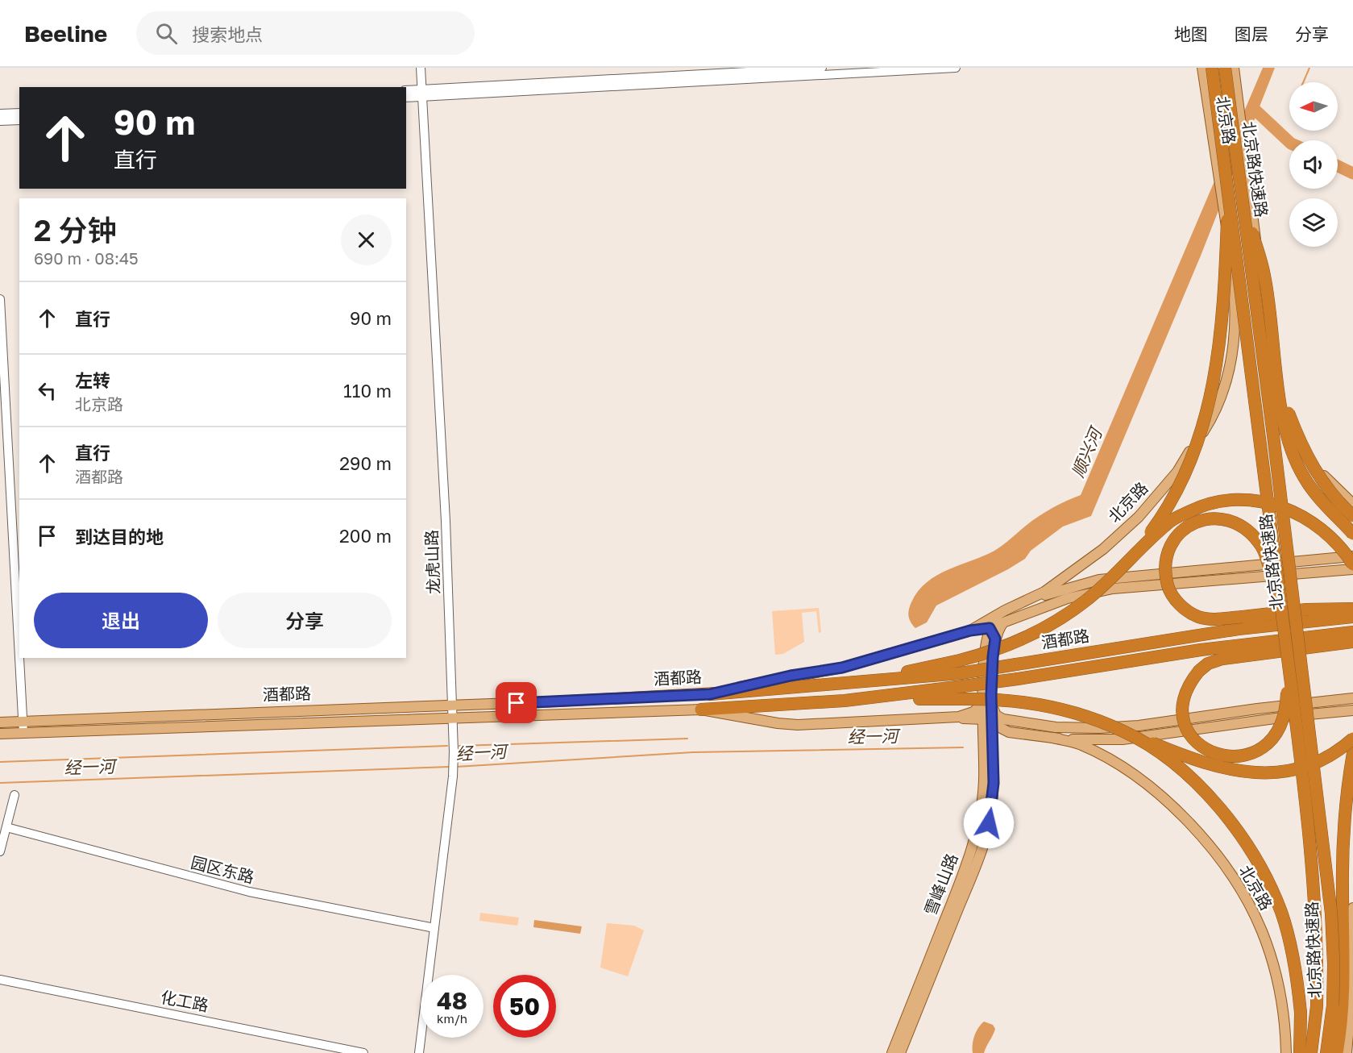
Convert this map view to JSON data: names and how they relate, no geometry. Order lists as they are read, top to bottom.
{
  "streets": {
    "highway": ["北京路快速路", "酒都路"],
    "main road": ["北京路", "雪峰山路"],
    "street": ["龙虎山路", "园区东路", "化工路"]
  },
  "crossings": [
    ["北京路", "酒都路"],
    ["龙虎山路", "酒都路"],
    ["龙虎山路", "园区东路"]
  ],
  "water": ["顺兴河", "经一河"],
  "north": "left",
  "page": {
    "header": "Beeline",
    "search": "搜索地点",
    "nav": ["地图", "图层", "分享"],
    "turn": ["90 m", "直行"],
    "heading": ["2 分钟", "690 m · 08:45"],
    "list": [
      {
        "name": "直行",
        "value": "90 m"
      },
      {
        "name": "左转",
        "note": "北京路",
        "value": "110 m"
      },
      {
        "name": "直行",
        "note": "酒都路",
        "value": "290 m"
      },
      {
        "name": "到达目的地",
        "value": "200 m"
      }
    ],
    "buttons": ["退出", "分享"],
    "speed": "48 km/h",
    "limit": "50"
  }
}
